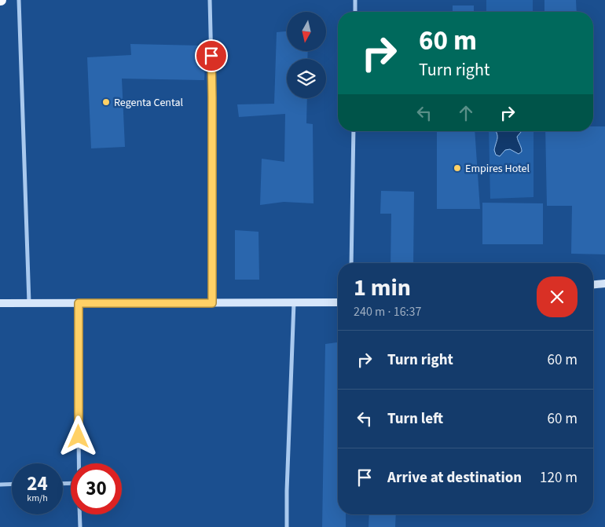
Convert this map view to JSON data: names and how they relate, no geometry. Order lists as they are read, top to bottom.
{
  "places": ["Regenta Cental", "Empires Hotel"],
  "north": "bottom",
  "page": {
    "turn": ["60 m", "Turn right"],
    "heading": ["1 min", "240 m · 16:37"],
    "list": [
      {
        "name": "Turn right",
        "value": "60 m"
      },
      {
        "name": "Turn left",
        "value": "60 m"
      },
      {
        "name": "Arrive at destination",
        "value": "120 m"
      }
    ],
    "speed": "24 km/h",
    "limit": "30"
  }
}
